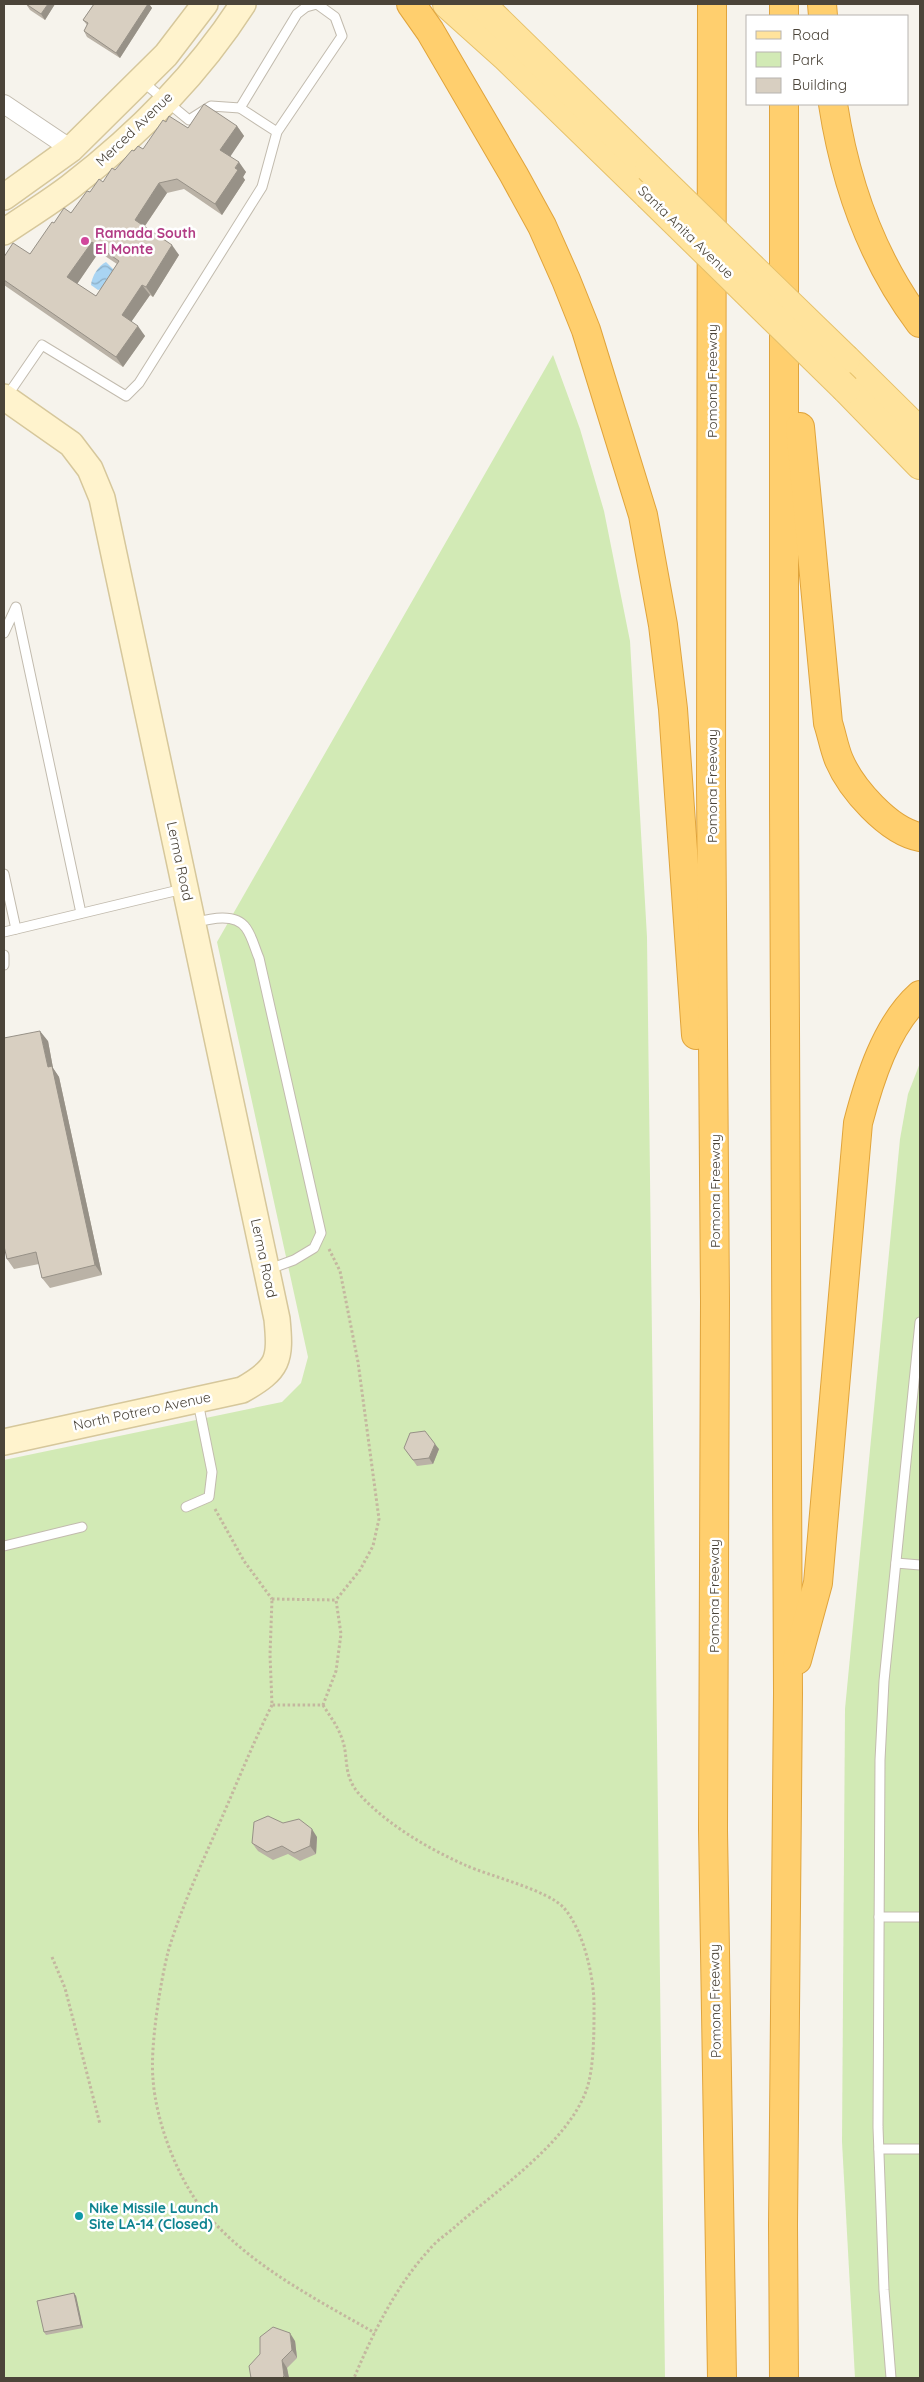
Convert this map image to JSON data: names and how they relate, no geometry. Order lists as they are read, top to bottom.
{
  "streets": {
    "highway": ["Pomona Freeway"],
    "main road": ["Santa Anita Avenue"],
    "street": ["Merced Avenue", "Lerma Road", "North Potrero Avenue"]
  },
  "crossings": [
    ["Lerma Road", "North Potrero Avenue"]
  ],
  "places": ["Ramada South El Monte", "Nike Missile Launch Site LA-14 (Closed)"],
  "legend": ["Road", "Park", "Building"]
}
